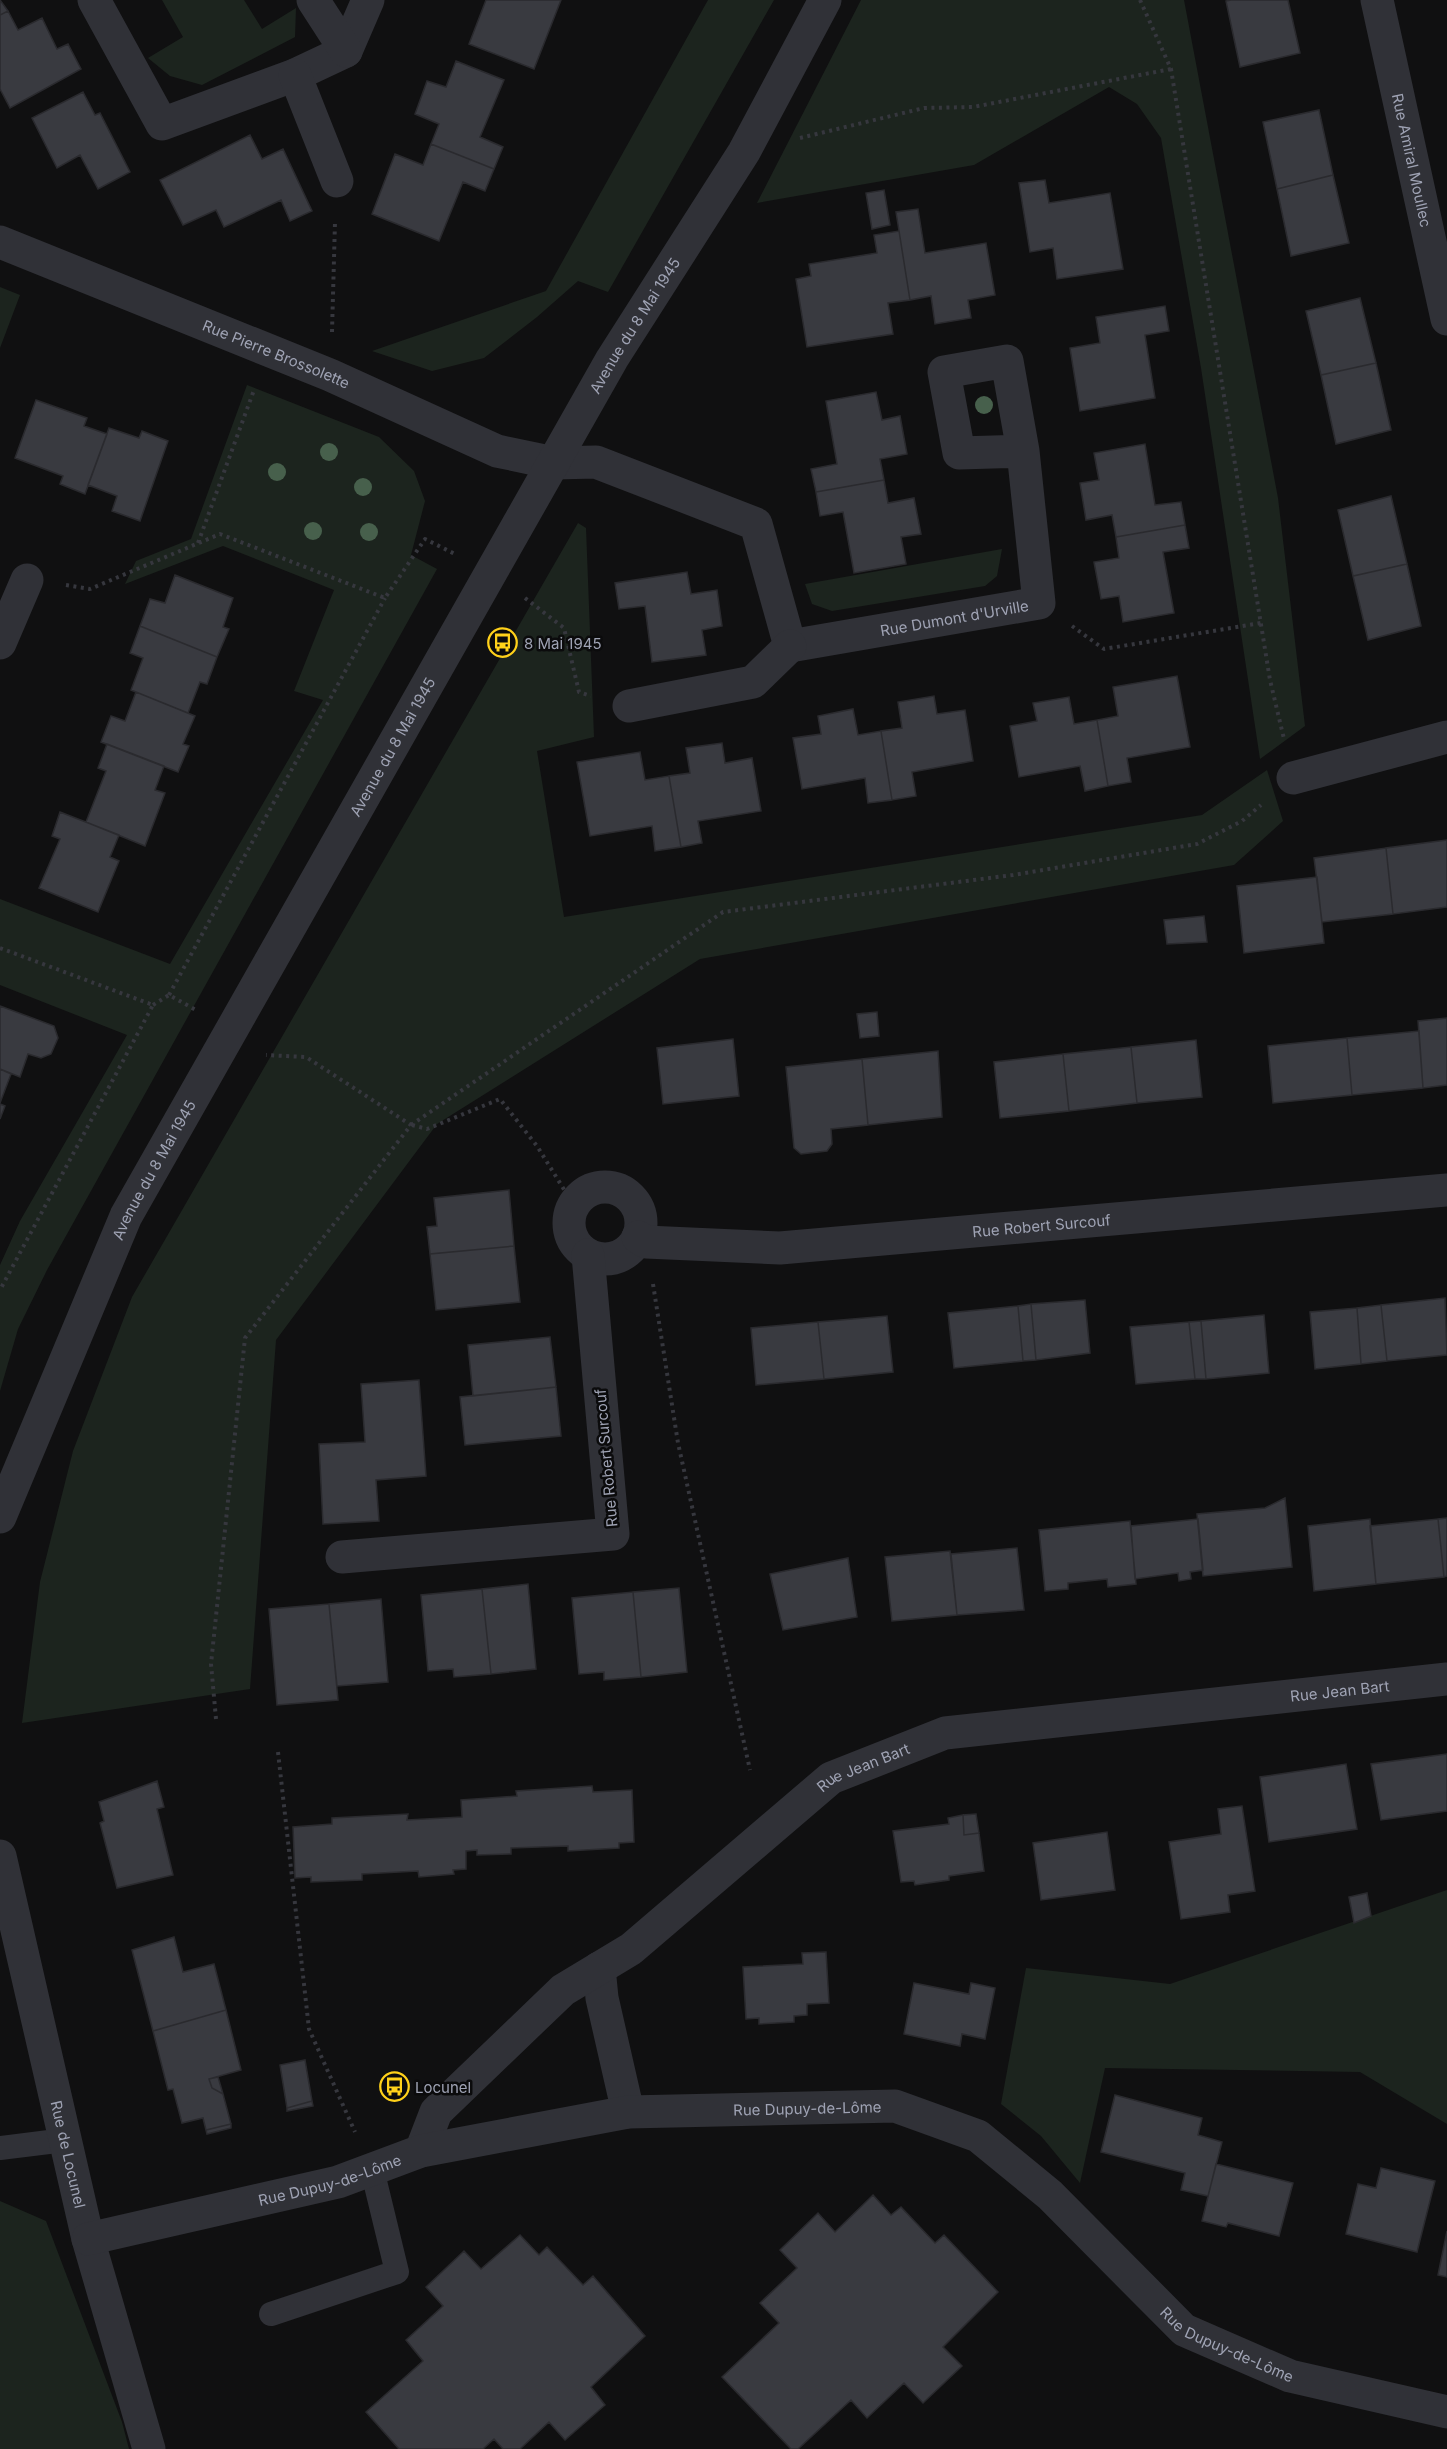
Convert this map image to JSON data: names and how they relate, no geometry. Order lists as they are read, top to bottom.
{
  "streets": {
    "street": [
      "Rue Amiral Moullec",
      "Avenue du 8 Mai 1945",
      "Rue Pierre Brossolette",
      "Rue Dumont d'Urville",
      "Rue Robert Surcouf",
      "Rue Jean Bart",
      "Rue Dupuy-de-Lôme",
      "Rue de Locunel"
    ]
  },
  "crossings": [
    ["Avenue du 8 Mai 1945", "Rue Pierre Brossolette"],
    ["Rue Jean Bart", "Rue Dupuy-de-Lôme"],
    ["Rue Dupuy-de-Lôme", "Rue de Locunel"]
  ],
  "places": {
    "bus stop": ["8 Mai 1945", "Locunel"]
  }
}
